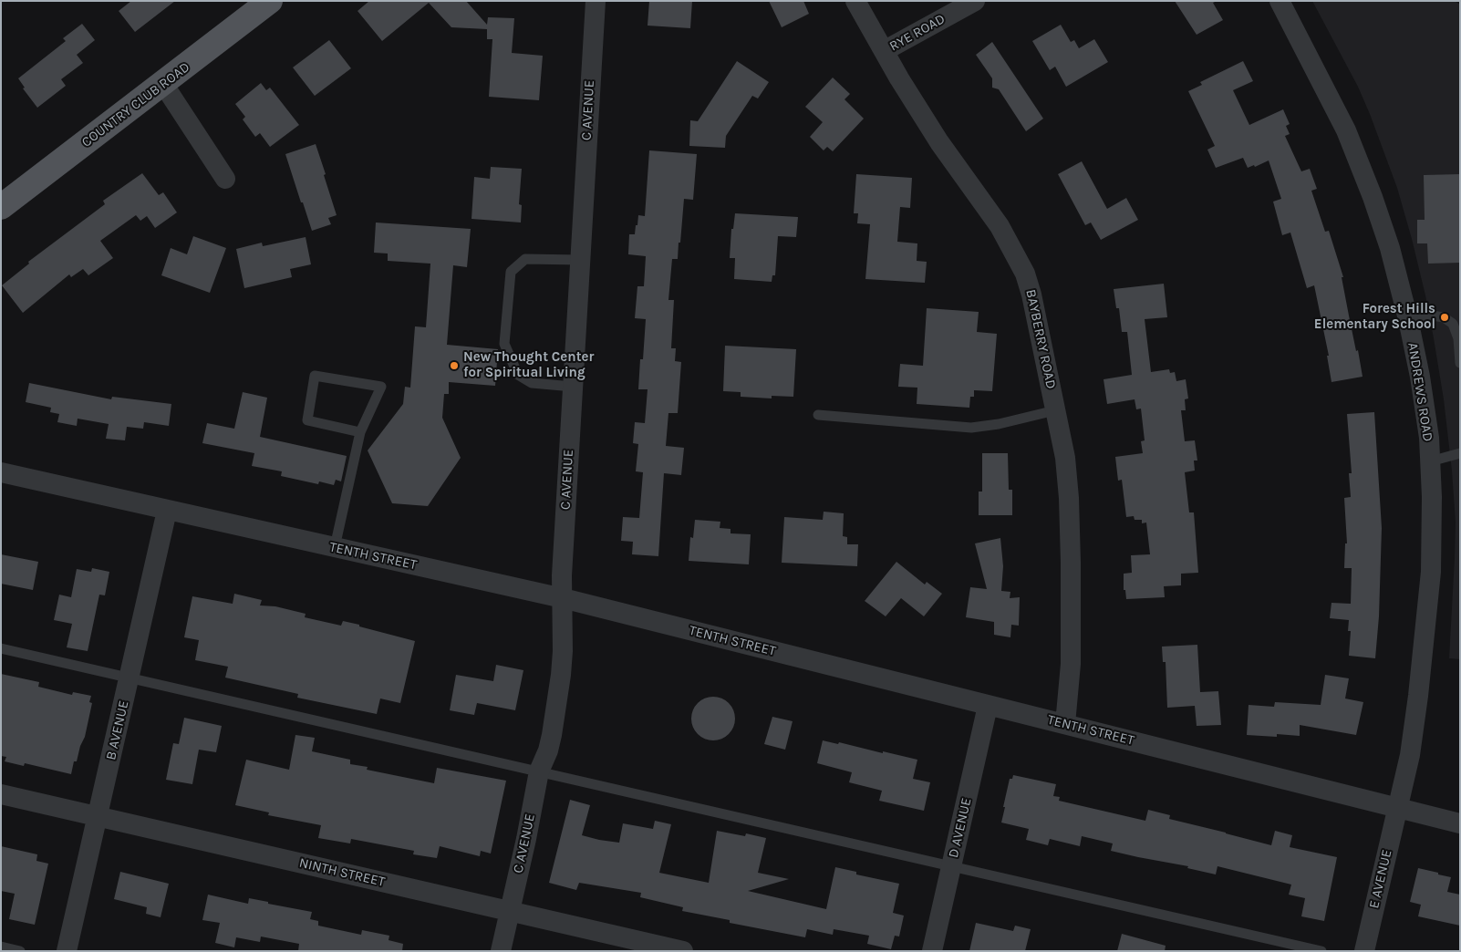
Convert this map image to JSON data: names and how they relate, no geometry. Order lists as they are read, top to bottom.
{
  "streets": {
    "main road": ["COUNTRY CLUB ROAD"],
    "street": [
      "RYE ROAD",
      "C AVENUE",
      "BAYBERRY ROAD",
      "ANDREWS ROAD",
      "TENTH STREET",
      "B AVENUE",
      "D AVENUE",
      "NINTH STREET",
      "E AVENUE"
    ]
  },
  "crossings": [
    ["RYE ROAD", "BAYBERRY ROAD"],
    ["C AVENUE", "TENTH STREET"],
    ["C AVENUE", "NINTH STREET"],
    ["BAYBERRY ROAD", "TENTH STREET"],
    ["ANDREWS ROAD", "TENTH STREET"],
    ["ANDREWS ROAD", "E AVENUE"],
    ["TENTH STREET", "B AVENUE"],
    ["TENTH STREET", "D AVENUE"],
    ["TENTH STREET", "E AVENUE"],
    ["B AVENUE", "NINTH STREET"]
  ],
  "places": ["Forest Hills Elementary School", "New Thought Center for Spiritual Living"]
}
